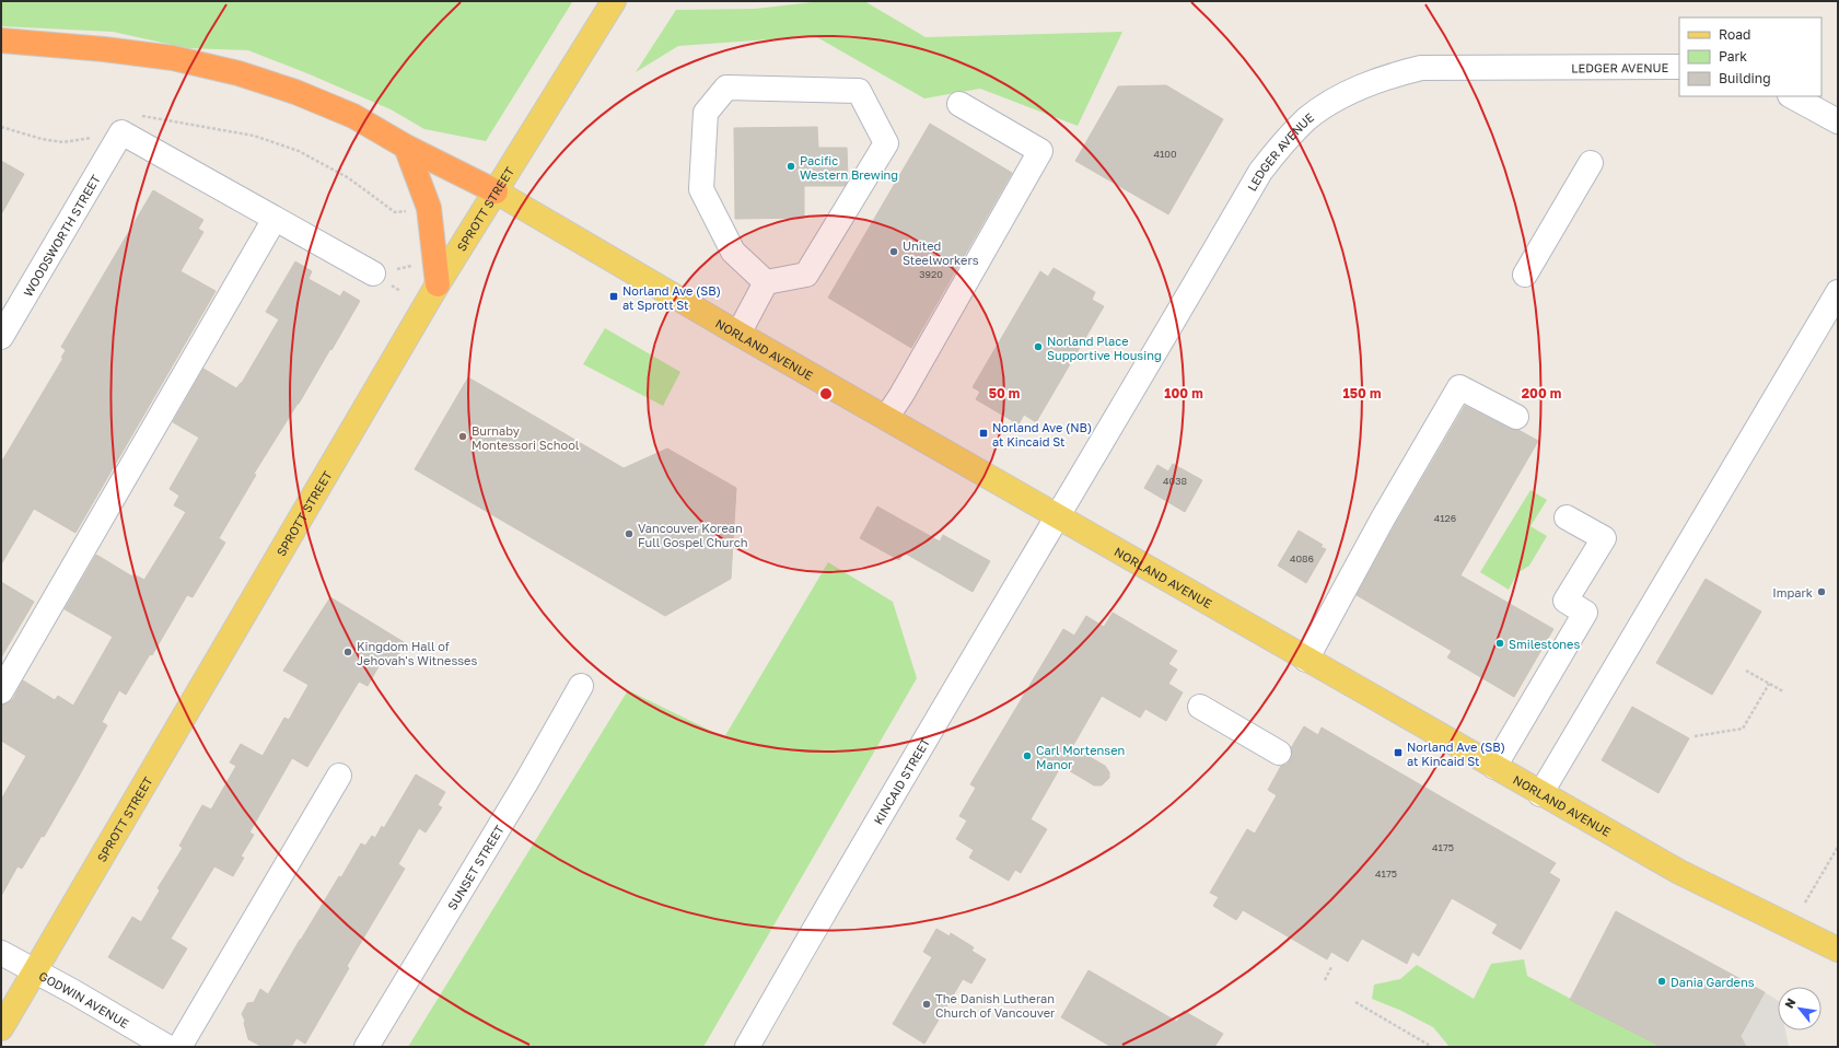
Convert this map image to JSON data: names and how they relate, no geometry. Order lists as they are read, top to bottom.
{
  "streets": {
    "main road": ["SPROTT STREET", "NORLAND AVENUE"],
    "street": [
      "LEDGER AVENUE",
      "WOODSWORTH STREET",
      "KINCAID STREET",
      "SUNSET STREET",
      "GODWIN AVENUE"
    ]
  },
  "crossings": [
    ["LEDGER AVENUE", "NORLAND AVENUE"],
    ["LEDGER AVENUE", "KINCAID STREET"],
    ["SPROTT STREET", "NORLAND AVENUE"],
    ["SPROTT STREET", "GODWIN AVENUE"],
    ["NORLAND AVENUE", "KINCAID STREET"]
  ],
  "places": {
    "other": [
      "Pacific Western Brewing",
      "United Steelworkers",
      "Norland Place Supportive Housing",
      "Burnaby Montessori School",
      "Vancouver Korean Full Gospel Church",
      "Impark",
      "Smilestones",
      "Kingdom Hall of Jehovah's Witnesses",
      "Carl Mortensen Manor",
      "Dania Gardens",
      "The Danish Lutheran Church of Vancouver"
    ],
    "transit": ["Norland Ave (SB) at Sprott St", "Norland Ave (NB) at Kincaid St", "Norland Ave (SB) at Kincaid St"]
  },
  "house_numbers": [
    "4100",
    "3920",
    "4038",
    "4126",
    "4086",
    "4175",
    "4175"
  ],
  "legend": ["Road", "Park", "Building"],
  "north": "top left",
  "rings": [
    "50 m",
    "100 m",
    "150 m",
    "200 m"
  ]
}
